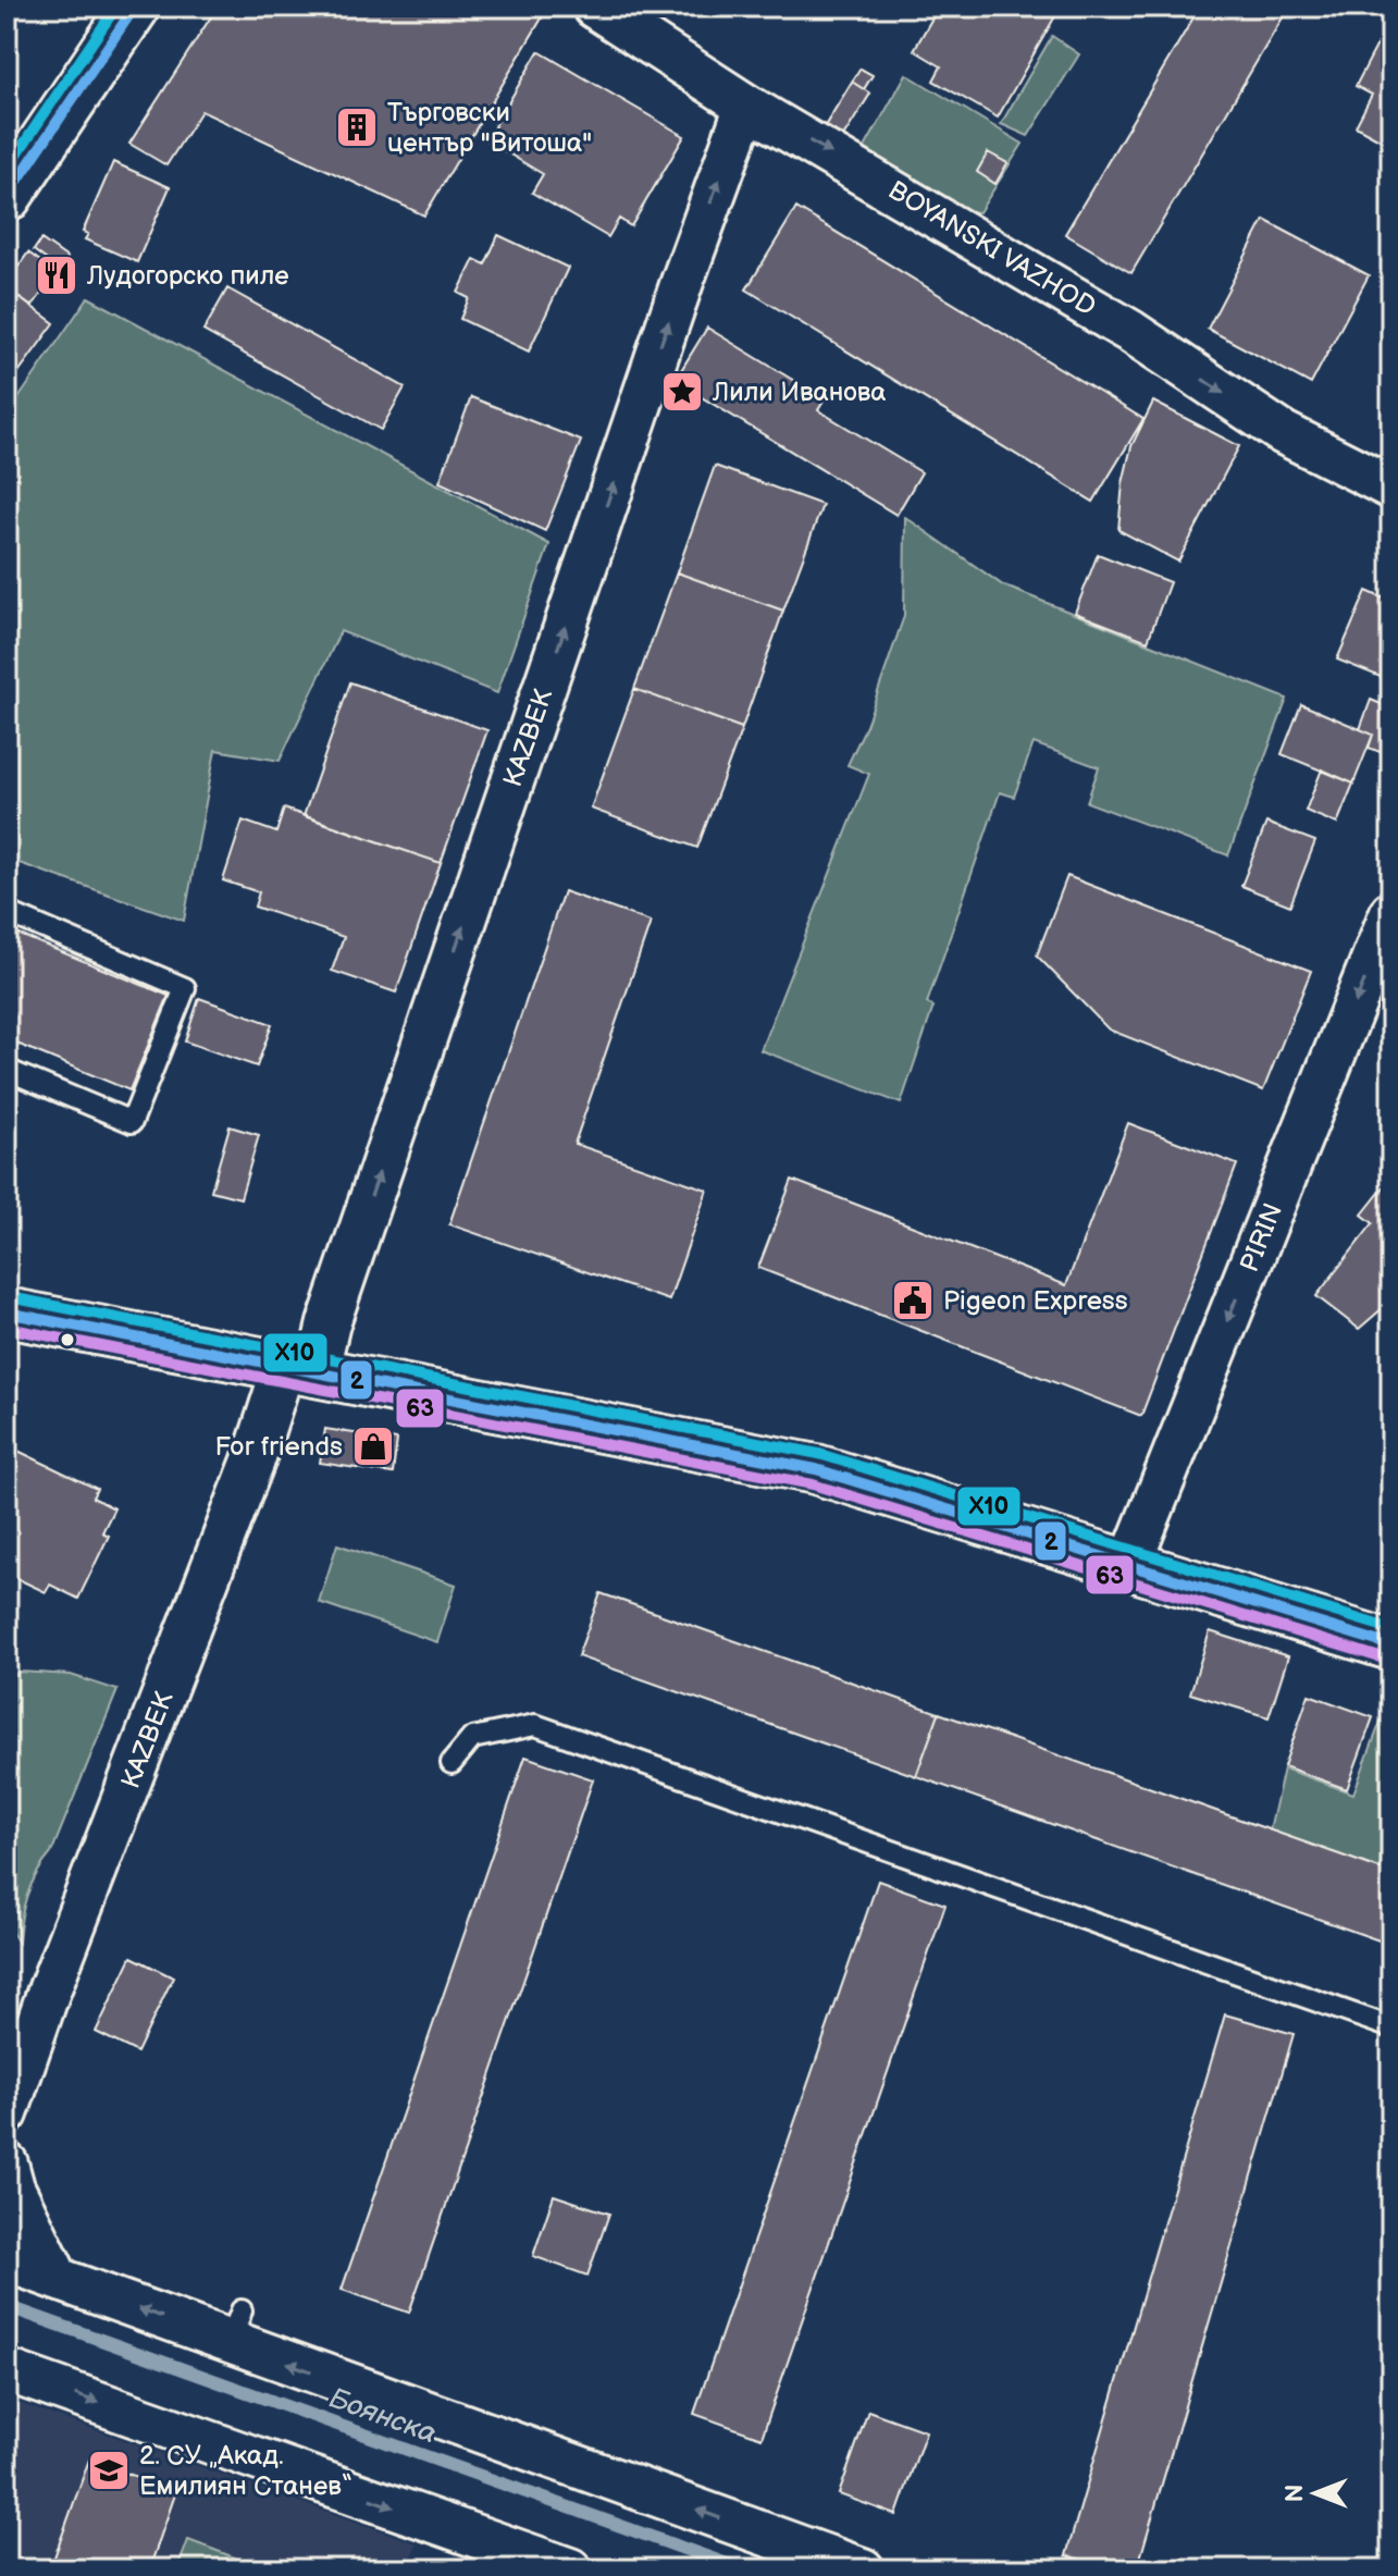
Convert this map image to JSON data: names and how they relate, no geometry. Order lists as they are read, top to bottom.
{
  "streets": {
    "street": ["BOYANSKI VAZHOD", "KAZBEK", "PIRIN"]
  },
  "crossings": [
    ["BOYANSKI VAZHOD", "KAZBEK"]
  ],
  "one_way": ["BOYANSKI VAZHOD", "KAZBEK", "PIRIN"],
  "water": ["Боянска"],
  "places": {
    "building": ["Търговски център \"Витоша\""],
    "restaurant": ["Лудогорско пиле"],
    "place": ["Лили Иванова"],
    "public building": ["Pigeon Express"],
    "shop": ["For friends"],
    "school or university": ["2. СУ „Акад. Емилиян Станев“"]
  },
  "lines": ["transit line 2", "transit line Х10", "transit line 63"],
  "north": "left"
}
